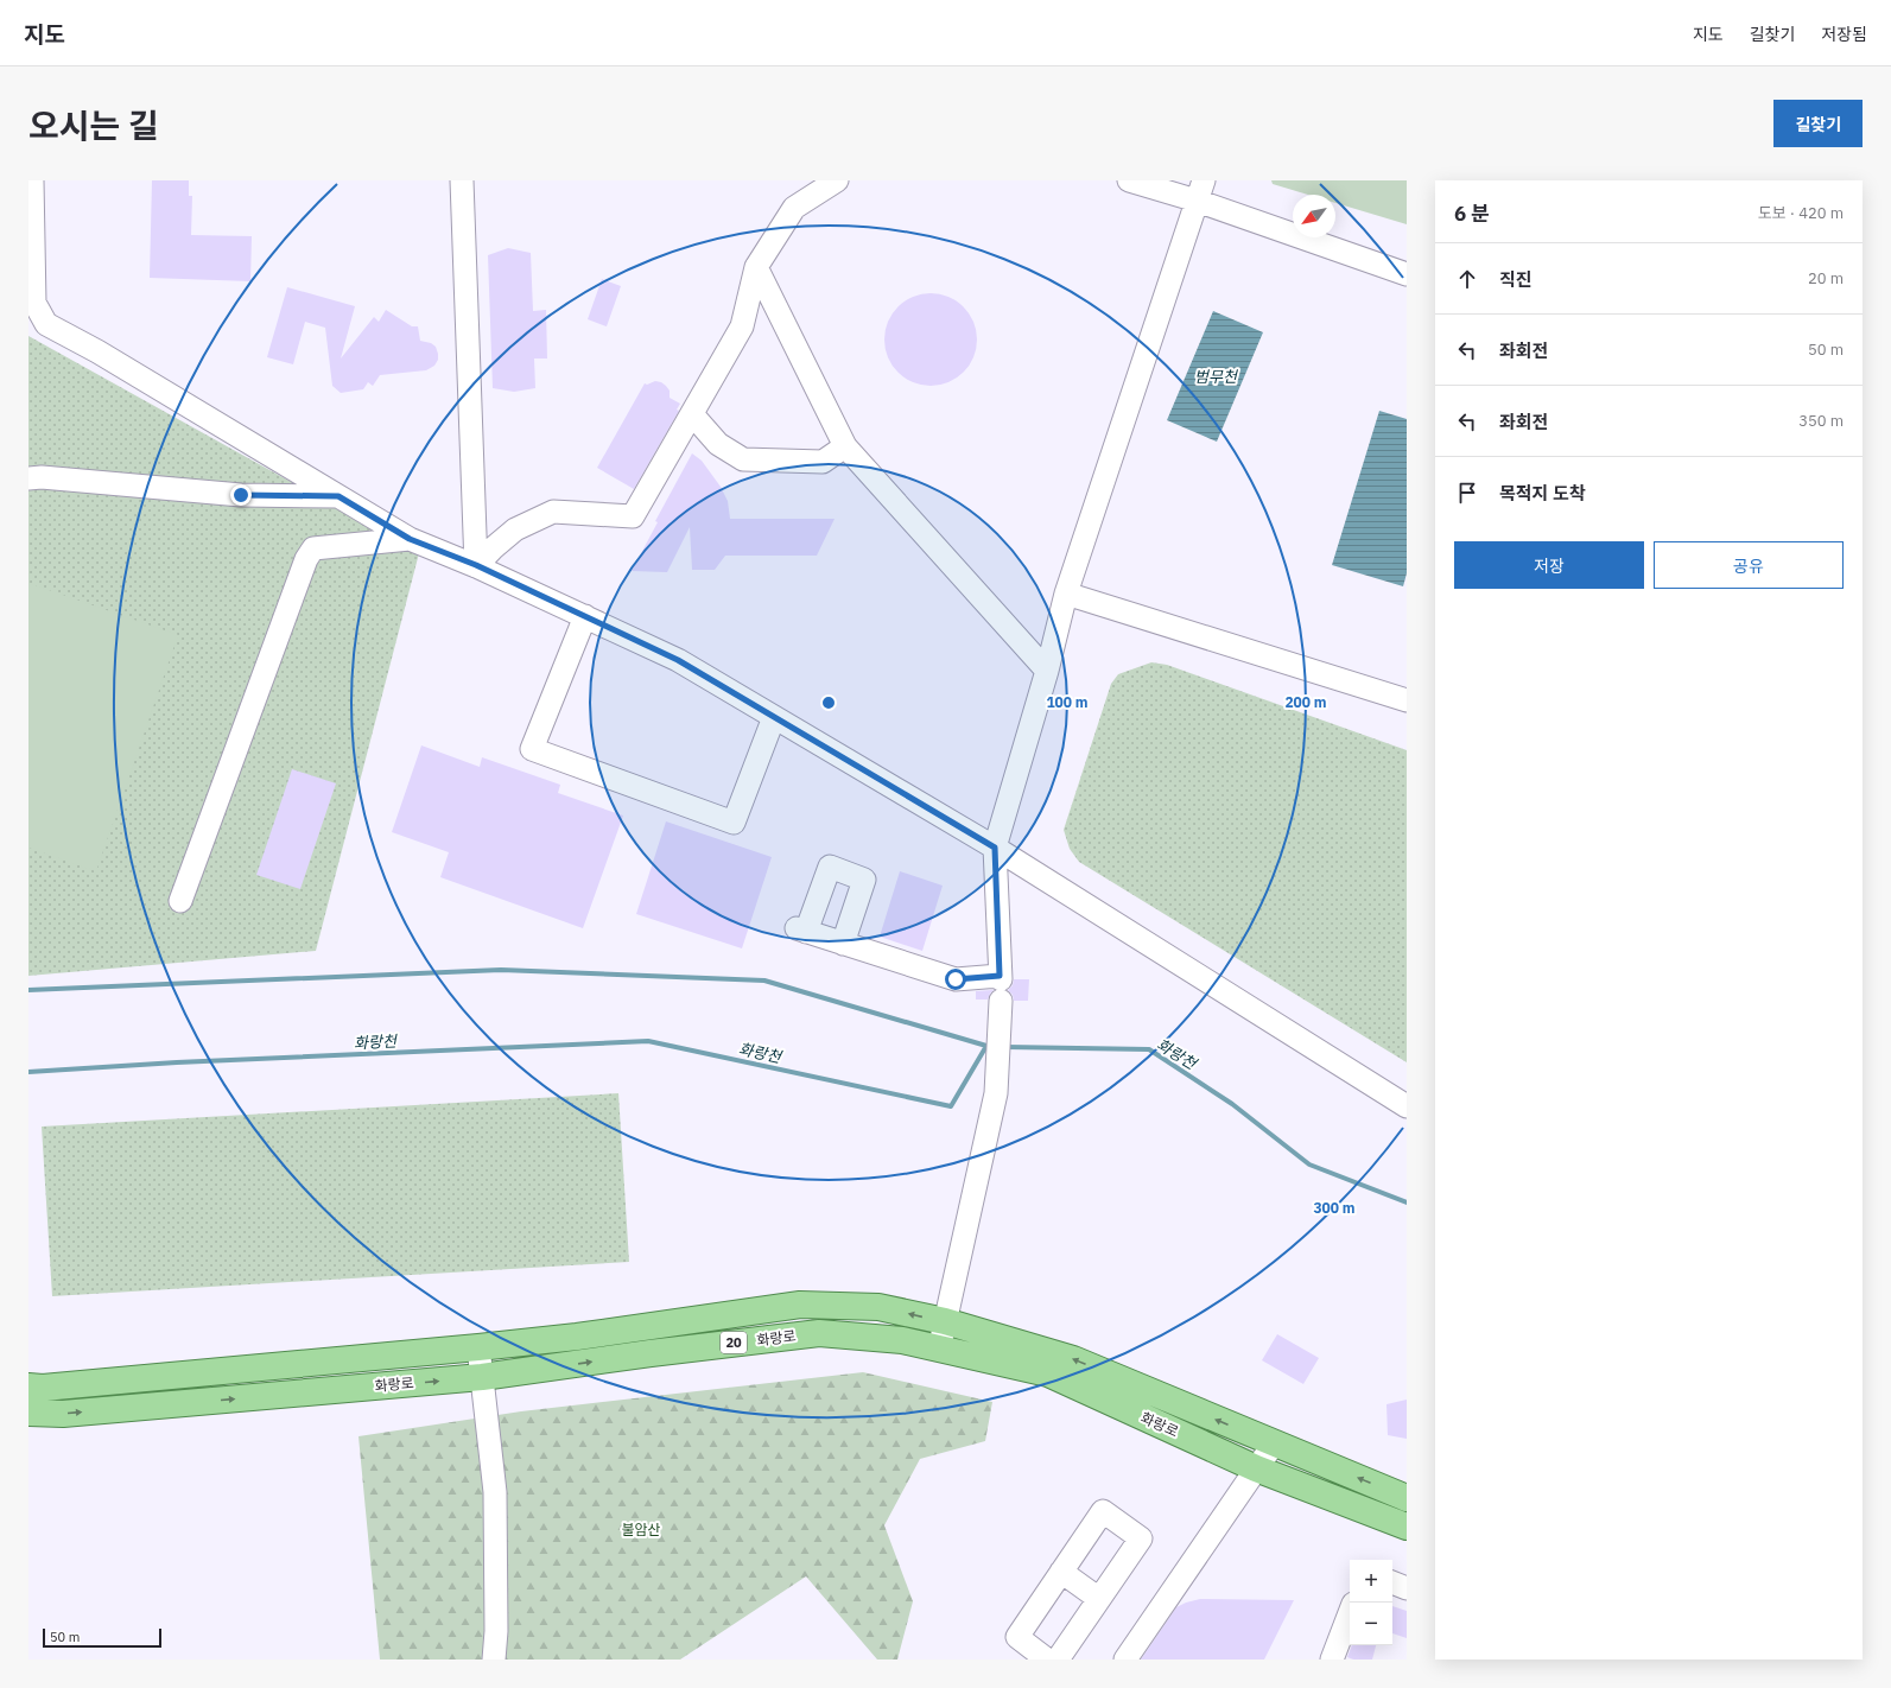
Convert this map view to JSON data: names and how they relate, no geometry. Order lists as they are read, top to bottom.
{
  "streets": {
    "main road": ["화랑로", "20"]
  },
  "water": ["범무천", "화랑천"],
  "parks": ["불암산"],
  "scale_bar": "50 m",
  "north": "bottom left",
  "page": {
    "header": "지도",
    "nav": ["지도", "길찾기", "저장됨"],
    "title": "오시는 길",
    "buttons": [
      "길찾기",
      ["저장", "공유"]
    ],
    "heading": ["6 분", "도보 · 420 m"],
    "list": [
      ["직진", "20 m"],
      ["좌회전", "50 m"],
      ["좌회전", "350 m"],
      "목적지 도착"
    ],
    "map_buttons": ["+", "−"],
    "scale": "50 m"
  },
  "rings": ["100 m", "200 m", "300 m"]
}
